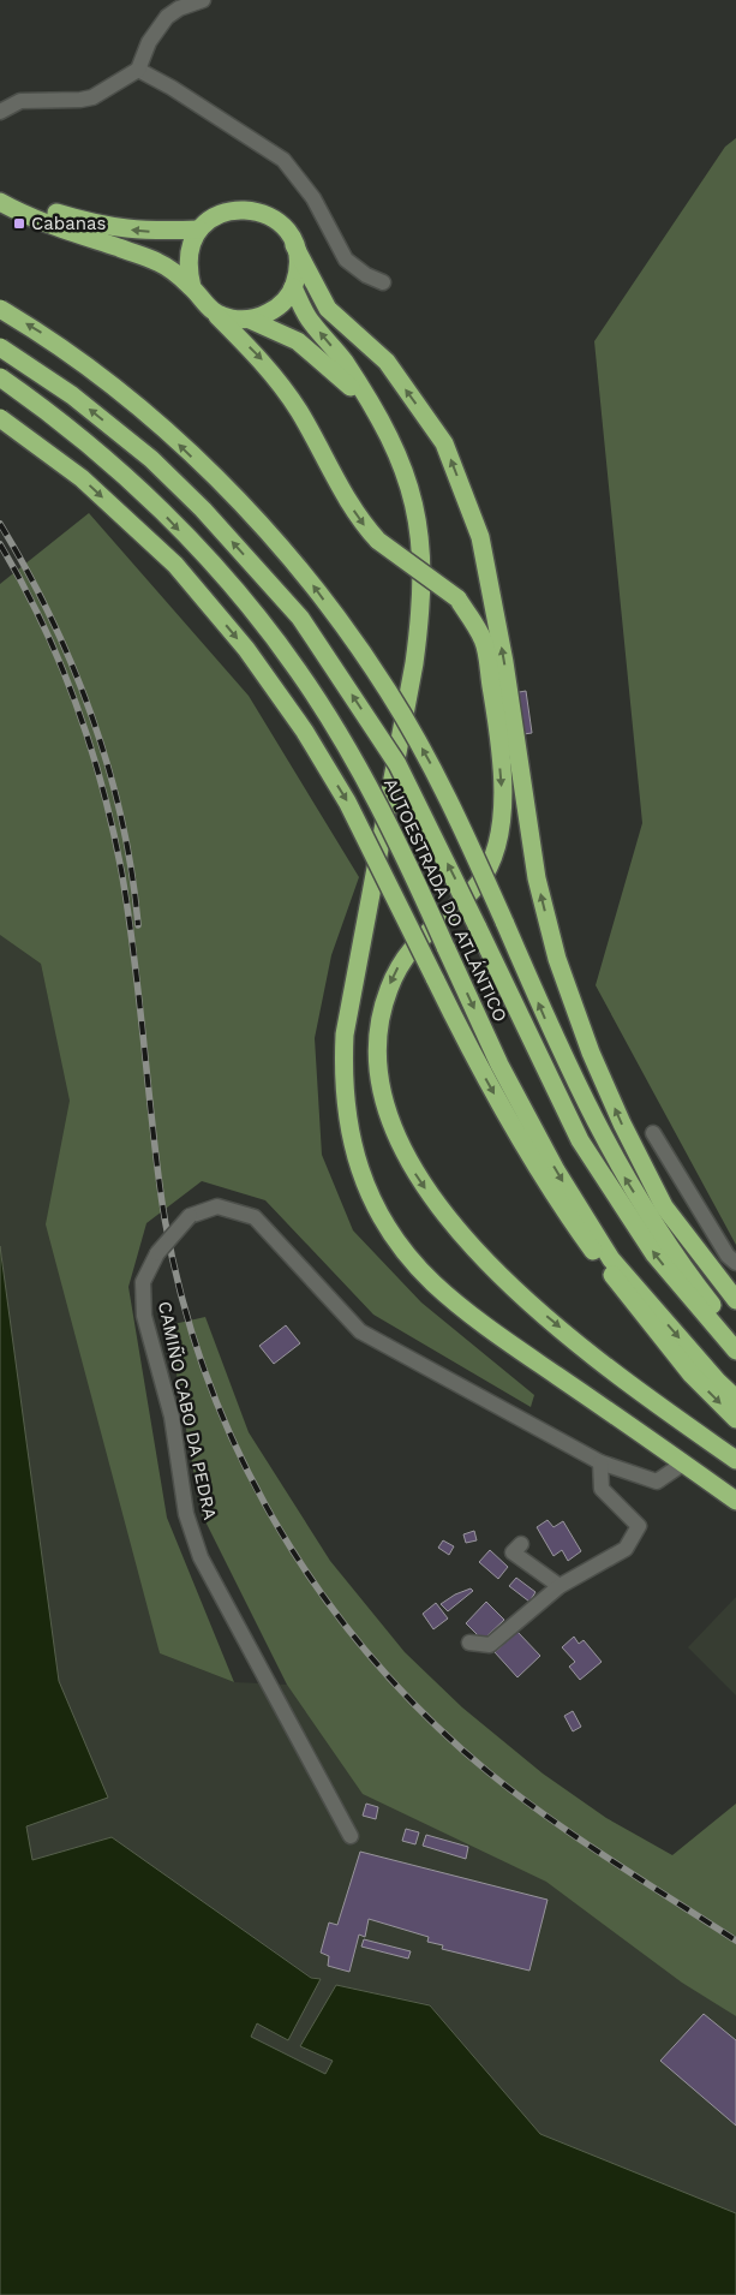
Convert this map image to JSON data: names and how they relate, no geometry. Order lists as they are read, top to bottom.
{
  "streets": {
    "highway": ["AUTOESTRADA DO ATLÁNTICO"],
    "street": ["CAMIÑO CABO DA PEDRA"]
  },
  "places": {
    "transit": ["Cabanas"]
  }
}
